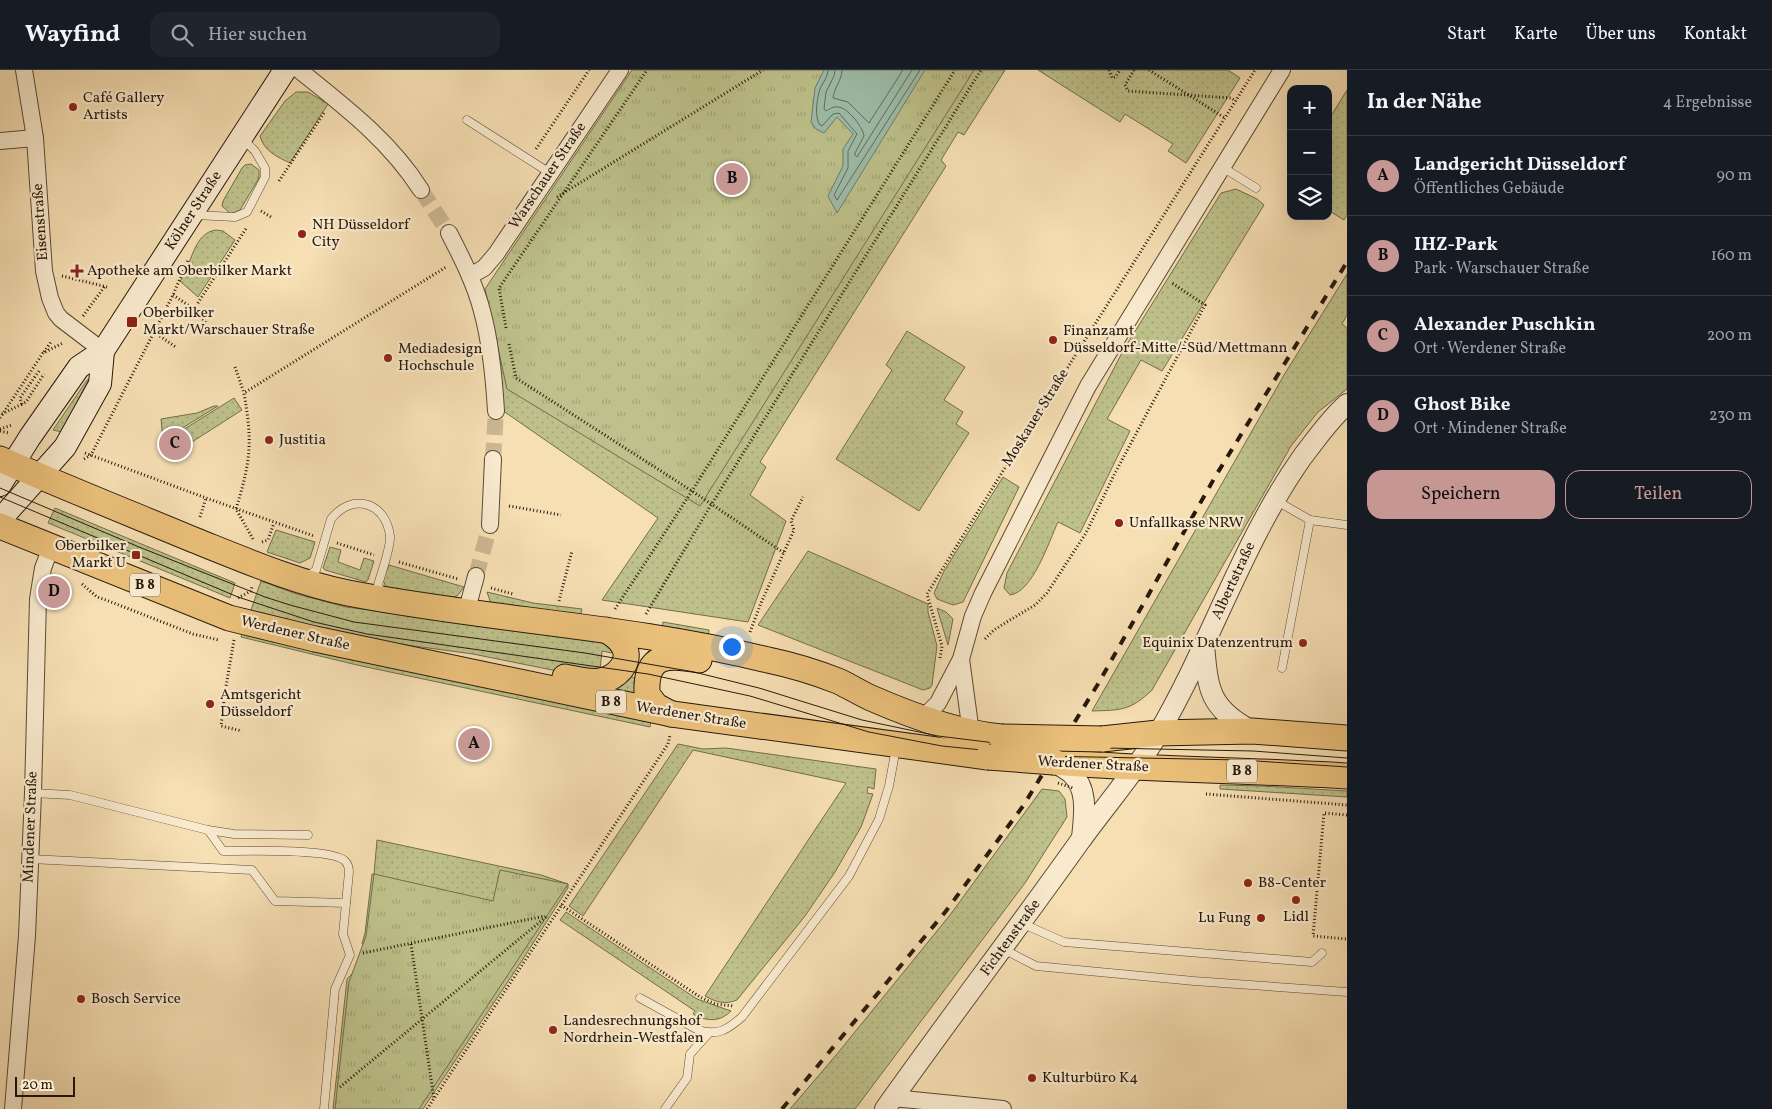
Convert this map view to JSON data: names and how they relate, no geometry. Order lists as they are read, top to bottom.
{
  "streets": {
    "main road": ["Kölner Straße", "B 8", "Werdener Straße"],
    "street": [
      "Warschauer Straße",
      "Eisenstraße",
      "Moskauer Straße",
      "Albertstraße",
      "Mindener Straße",
      "Fichtenstraße"
    ]
  },
  "crossings": [
    ["Kölner Straße", "Eisenstraße"],
    ["Kölner Straße", "Werdener Straße"],
    ["Moskauer Straße", "Werdener Straße"],
    ["Albertstraße", "Werdener Straße"],
    ["Albertstraße", "Fichtenstraße"],
    ["Werdener Straße", "Mindener Straße"],
    ["Werdener Straße", "Fichtenstraße"]
  ],
  "places": {
    "other": [
      "Café Gallery Artists",
      "NH Düsseldorf City",
      "Finanzamt Düsseldorf-Mitte/-Süd/Mettmann",
      "Mediadesign Hochschule",
      "Justitia",
      "Unfallkasse NRW",
      "Equinix Datenzentrum",
      "Amtsgericht Düsseldorf",
      "B8-Center",
      "Lidl",
      "Lu Fung",
      "Bosch Service",
      "Landesrechnungshof Nordrhein-Westfalen",
      "Kulturbüro K4"
    ],
    "health": ["Apotheke am Oberbilker Markt"],
    "transit": ["Oberbilker Markt/Warschauer Straße", "Oberbilker Markt U"]
  },
  "scale_bar": "20 m",
  "page": {
    "header": "Wayfind",
    "search": "Hier suchen",
    "nav": [
      "Start",
      "Karte",
      "Über uns",
      "Kontakt"
    ],
    "heading": ["In der Nähe", "4 Ergebnisse"],
    "map_buttons": ["+", "−"],
    "list": [
      {
        "mark": "A",
        "name": "Landgericht Düsseldorf",
        "note": "Öffentliches Gebäude",
        "value": "90 m"
      },
      {
        "mark": "B",
        "name": "IHZ-Park",
        "note": "Park · Warschauer Straße",
        "value": "160 m"
      },
      {
        "mark": "C",
        "name": "Alexander Puschkin",
        "note": "Ort · Werdener Straße",
        "value": "200 m"
      },
      {
        "mark": "D",
        "name": "Ghost Bike",
        "note": "Ort · Mindener Straße",
        "value": "230 m"
      }
    ],
    "pins": [
      "B",
      "C",
      "D",
      "A"
    ],
    "buttons": ["Speichern", "Teilen"],
    "scale": "20 m"
  }
}
